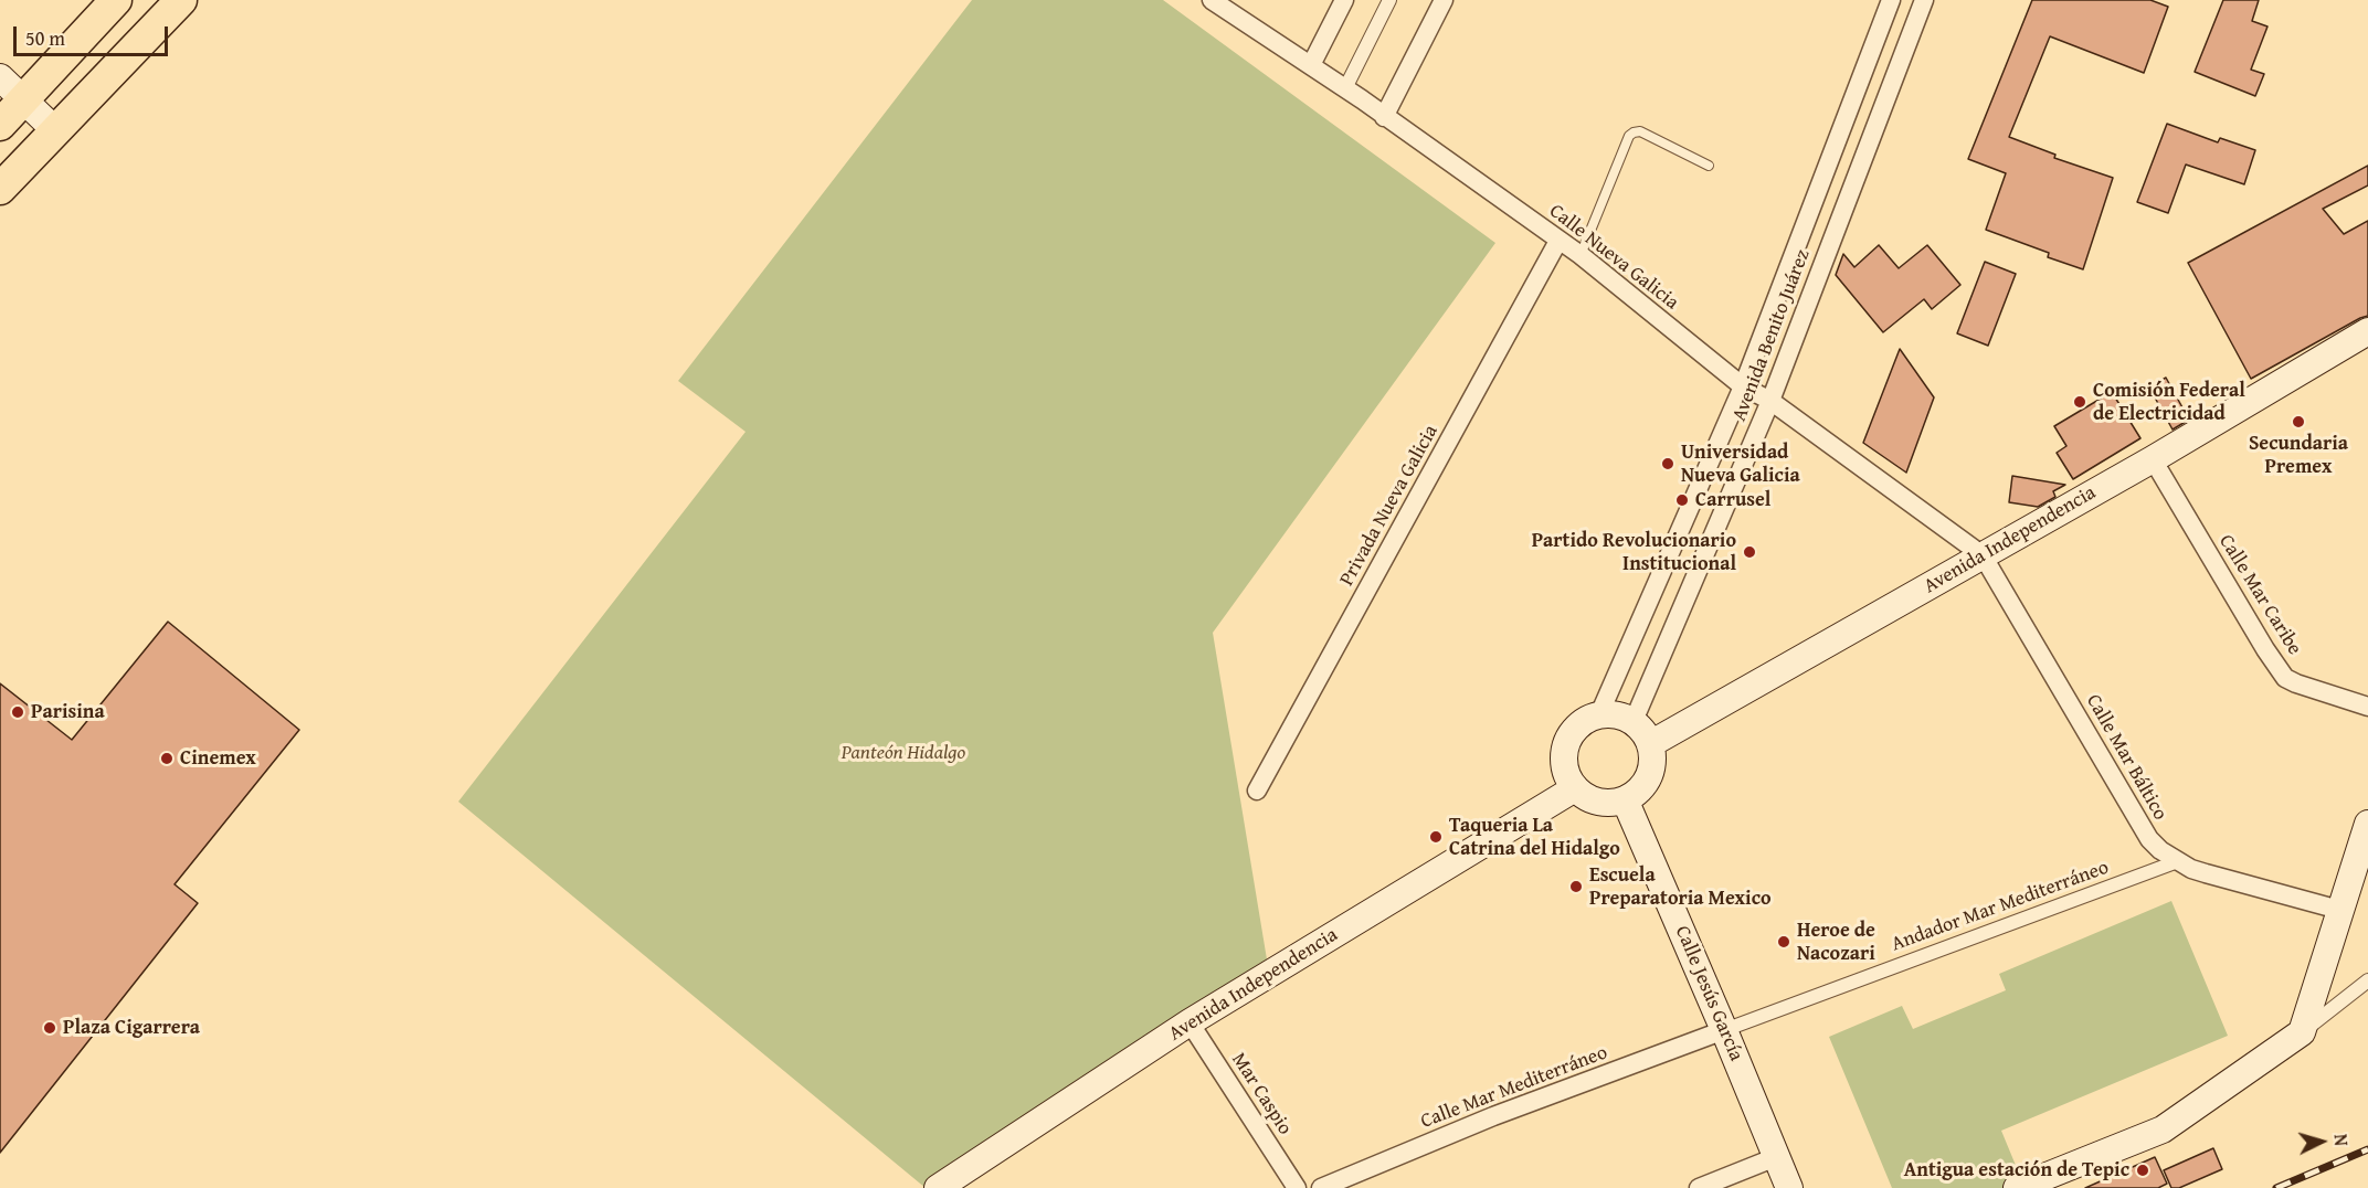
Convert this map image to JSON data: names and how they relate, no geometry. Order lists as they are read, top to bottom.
{
  "streets": {
    "main road": ["Avenida Independencia", "Calle Jesús García"],
    "street": [
      "Calle Nueva Galicia",
      "Avenida Benito Juárez",
      "Privada Nueva Galicia",
      "Calle Mar Caribe",
      "Calle Mar Báltico",
      "Andador Mar Mediterráneo",
      "Calle Mar Mediterráneo",
      "Mar Caspio"
    ]
  },
  "crossings": [
    ["Calle Nueva Galicia", "Avenida Benito Juárez"],
    ["Calle Nueva Galicia", "Privada Nueva Galicia"],
    ["Calle Nueva Galicia", "Avenida Independencia"],
    ["Calle Nueva Galicia", "Calle Mar Báltico"],
    ["Avenida Benito Juárez", "Avenida Independencia"],
    ["Avenida Benito Juárez", "Calle Jesús García"],
    ["Avenida Independencia", "Calle Mar Caribe"],
    ["Avenida Independencia", "Calle Mar Báltico"],
    ["Avenida Independencia", "Calle Jesús García"],
    ["Avenida Independencia", "Mar Caspio"],
    ["Calle Mar Báltico", "Andador Mar Mediterráneo"],
    ["Andador Mar Mediterráneo", "Calle Jesús García"],
    ["Andador Mar Mediterráneo", "Calle Mar Mediterráneo"],
    ["Calle Jesús García", "Calle Mar Mediterráneo"]
  ],
  "parks": ["Panteón Hidalgo"],
  "places": [
    "Comisión Federal de Electricidad",
    "Secundaria Premex",
    "Universidad Nueva Galicia",
    "Carrusel",
    "Partido Revolucionario Institucional",
    "Parisina",
    "Cinemex",
    "Taqueria La Catrina del Hidalgo",
    "Escuela Preparatoria Mexico",
    "Heroe de Nacozari",
    "Plaza Cigarrera",
    "Antigua estación de Tepic"
  ],
  "scale_bar": "50 m",
  "north": "right"
}
